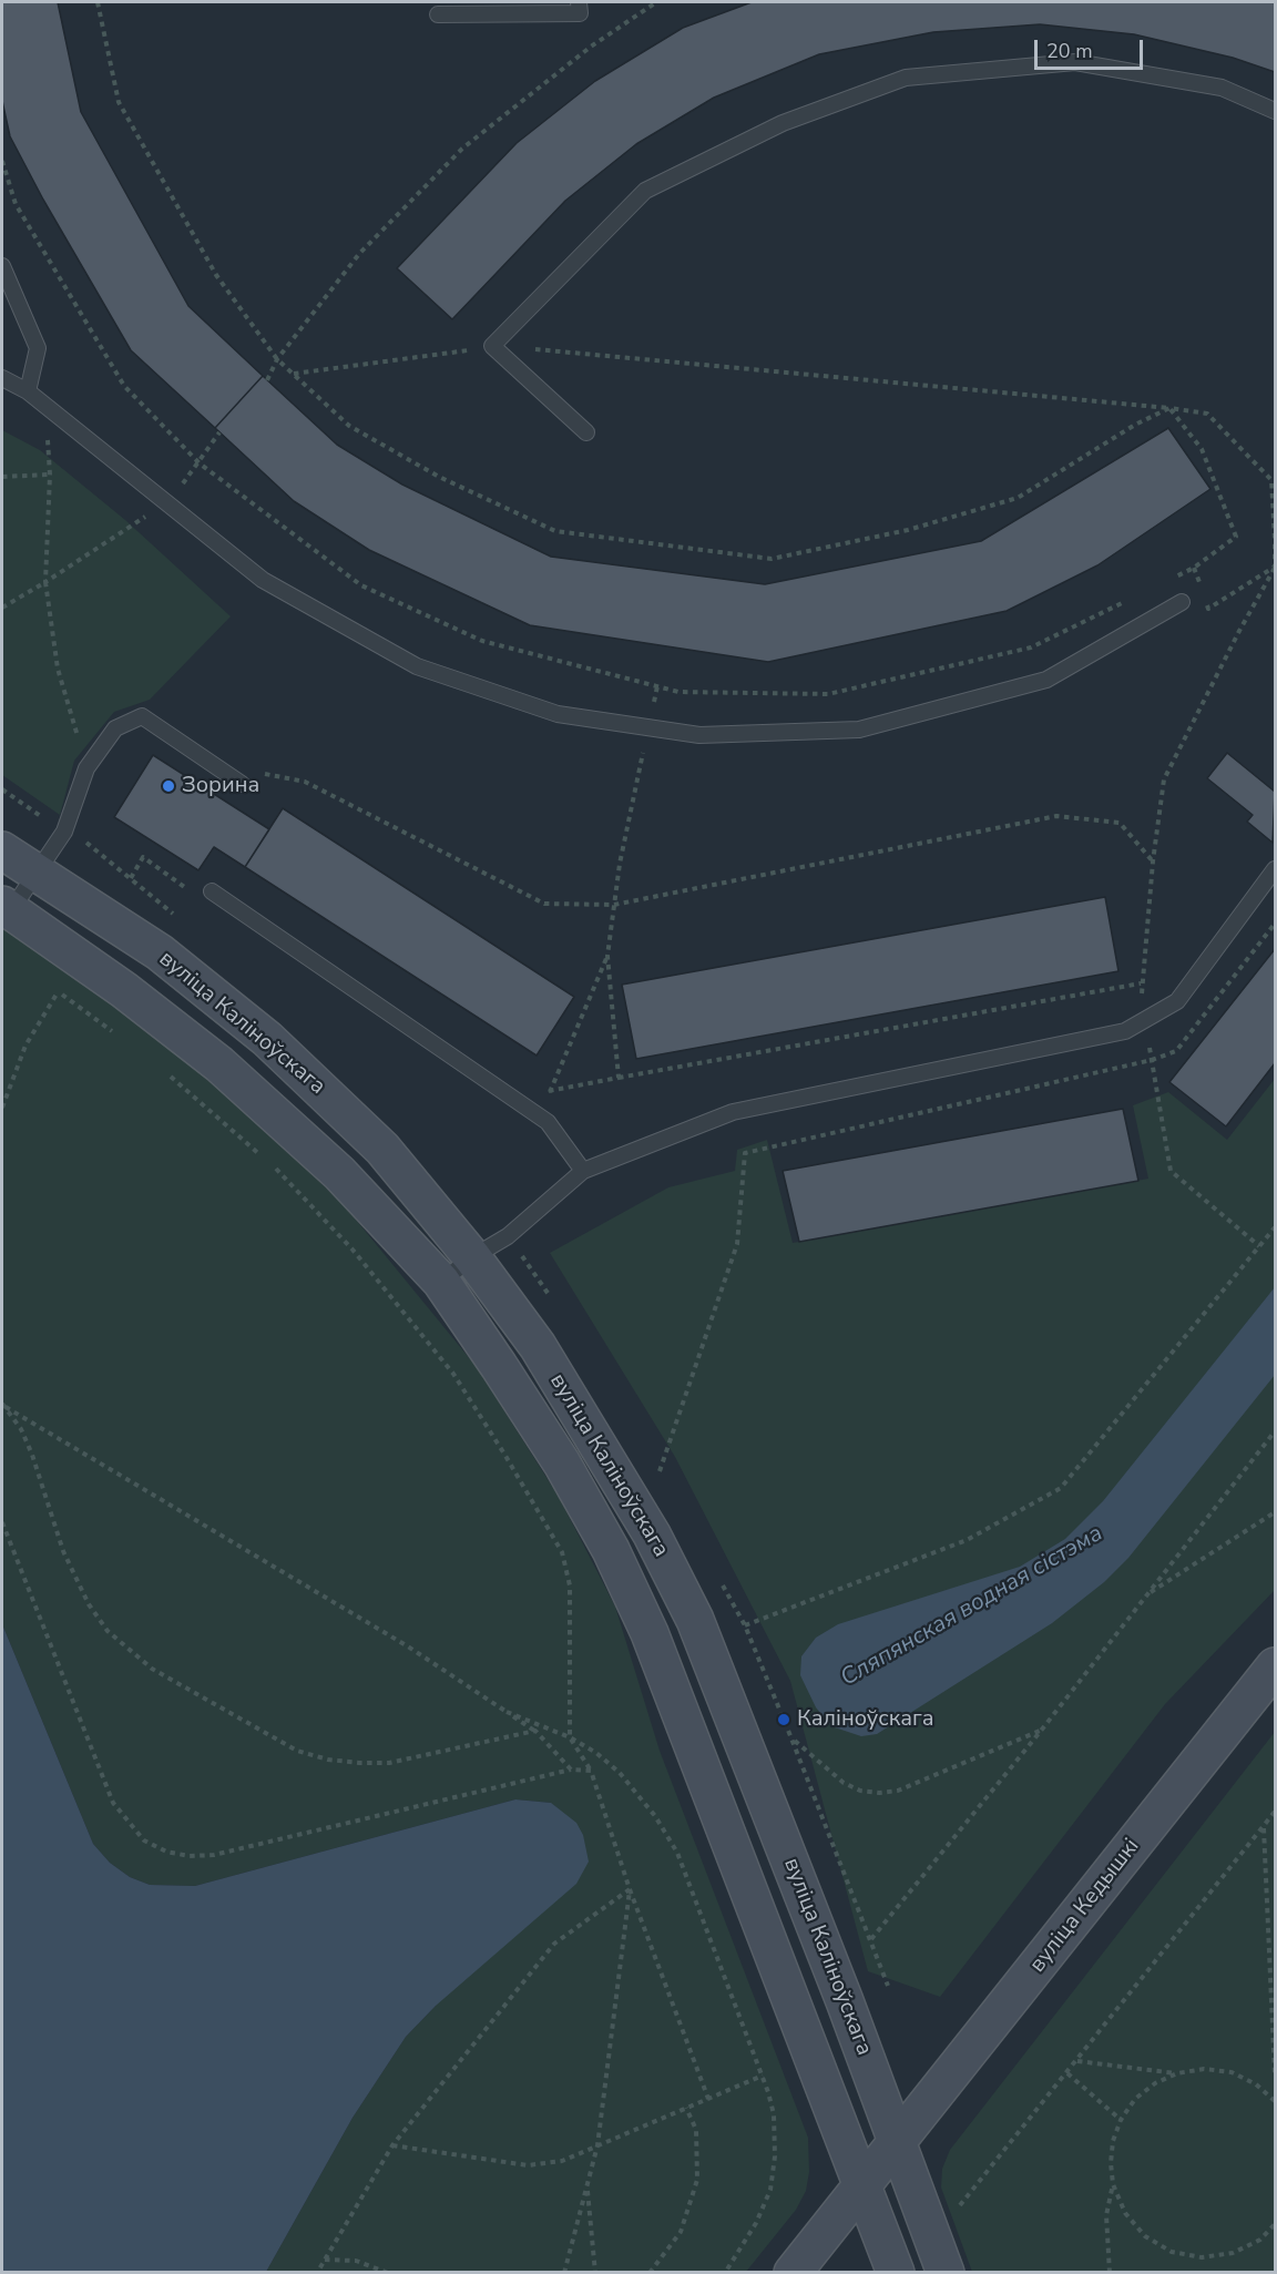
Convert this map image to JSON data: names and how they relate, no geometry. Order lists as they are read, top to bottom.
{
  "streets": {
    "main road": ["вуліца Каліноўскага", "вуліца Кедышкі"]
  },
  "crossings": [
    ["вуліца Каліноўскага", "вуліца Кедышкі"]
  ],
  "water": ["Сляпянская водная сістэма"],
  "places": ["Зорина", "Каліноўскага"],
  "scale_bar": "20 m"
}
